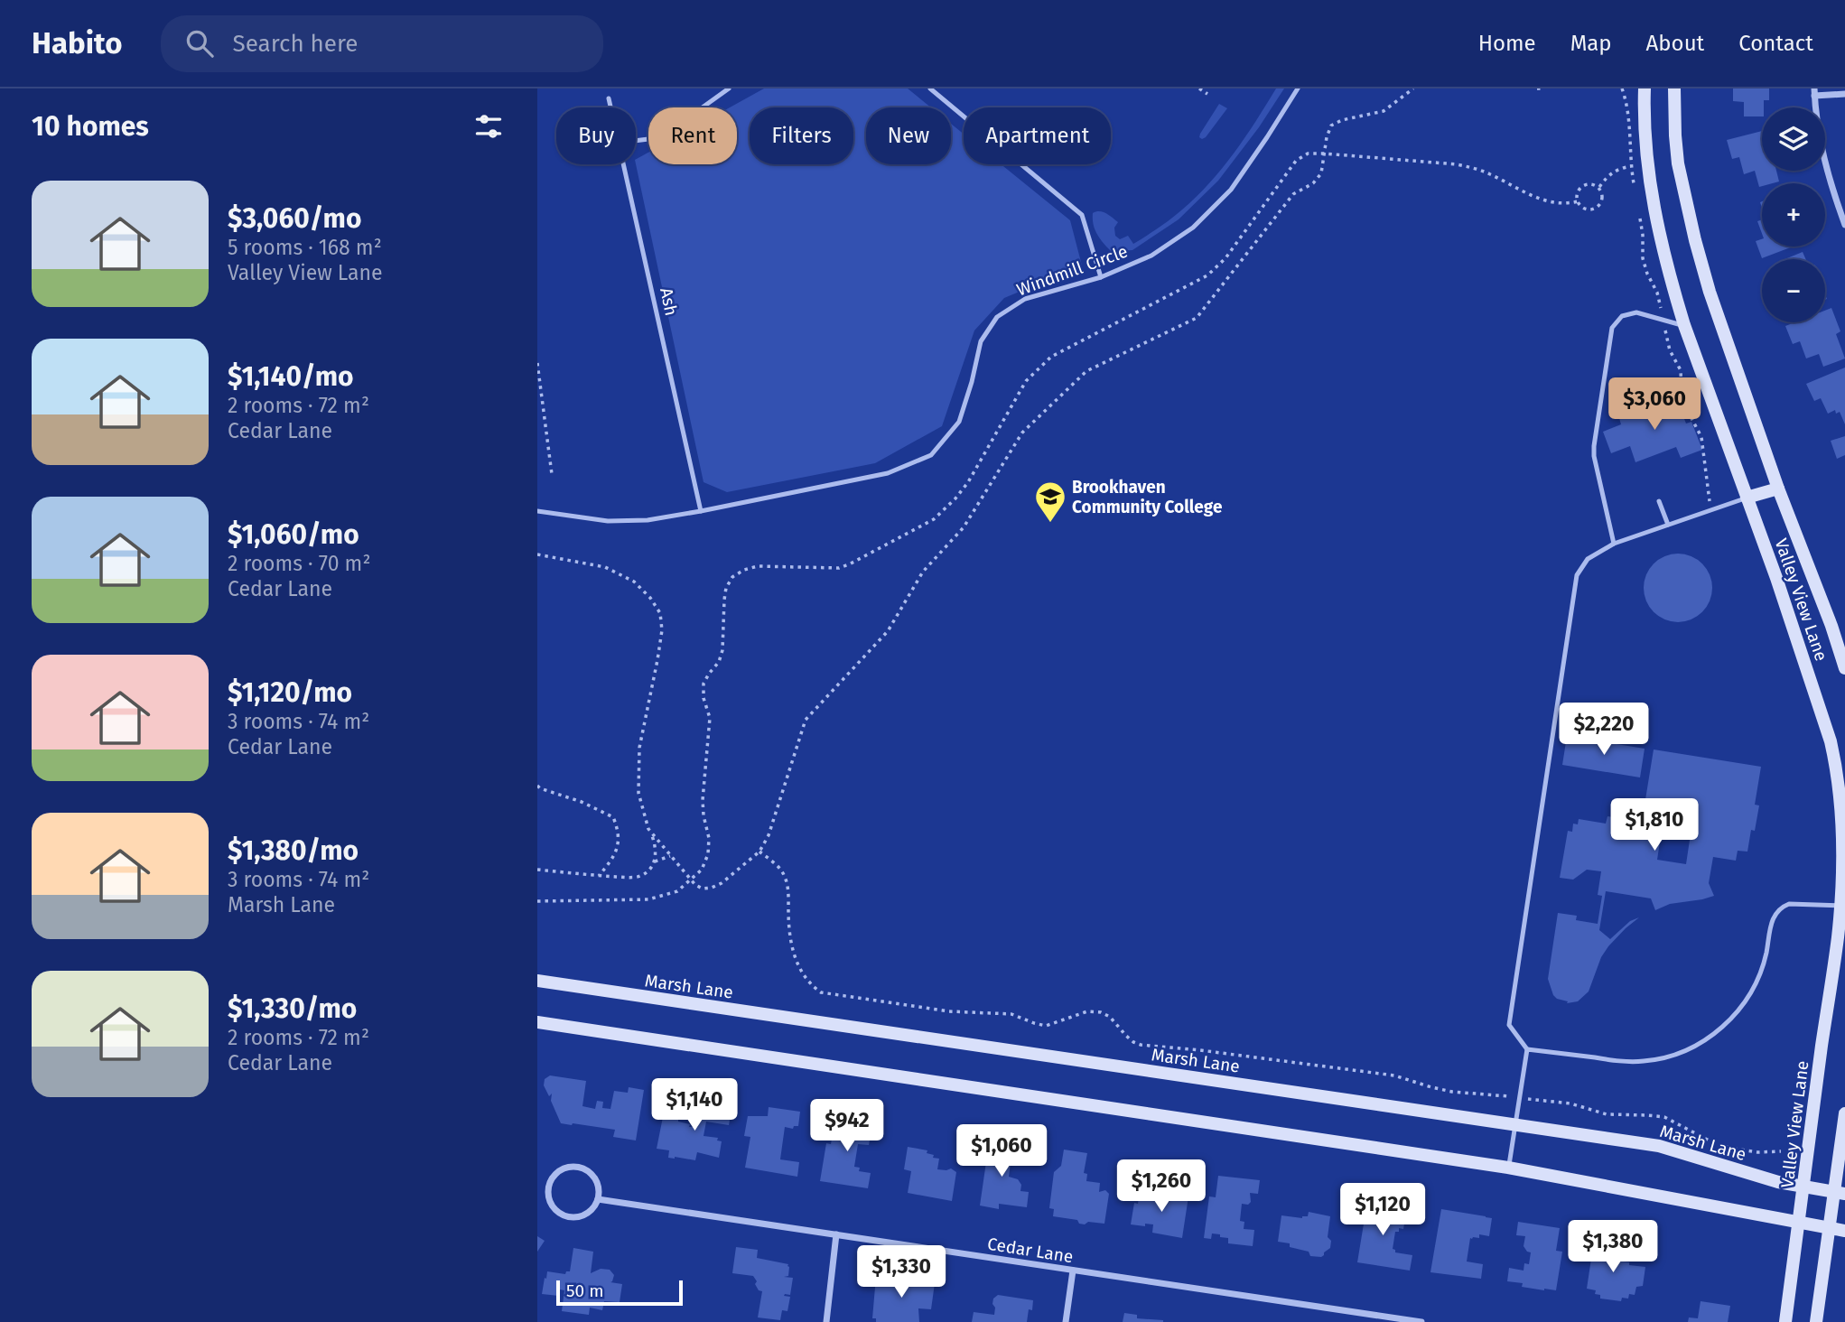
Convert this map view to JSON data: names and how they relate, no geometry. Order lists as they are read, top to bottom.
{
  "streets": {
    "main road": ["Valley View Lane", "Marsh Lane"],
    "street": ["Cedar Lane"],
    "lane": ["Windmill Circle", "Ash"]
  },
  "crossings": [
    ["Windmill Circle", "Ash"],
    ["Valley View Lane", "Marsh Lane"]
  ],
  "places": {
    "school or university": ["Brookhaven Community College"]
  },
  "scale_bar": "50 m",
  "page": {
    "header": "Habito",
    "search": "Search here",
    "nav": [
      "Home",
      "Map",
      "About",
      "Contact"
    ],
    "heading": "10 homes",
    "map_buttons": ["+", "−"],
    "chip": [
      "Buy",
      "Rent",
      "Filters",
      "New",
      "Apartment"
    ],
    "list": [
      {
        "name": "$3,060/mo",
        "note": "5 rooms · 168 m² · Valley View Lane"
      },
      {
        "name": "$1,140/mo",
        "note": "2 rooms · 72 m² · Cedar Lane"
      },
      {
        "name": "$1,060/mo",
        "note": "2 rooms · 70 m² · Cedar Lane"
      },
      {
        "name": "$1,120/mo",
        "note": "3 rooms · 74 m² · Cedar Lane"
      },
      {
        "name": "$1,380/mo",
        "note": "3 rooms · 74 m² · Marsh Lane"
      },
      {
        "name": "$1,330/mo",
        "note": "2 rooms · 72 m² · Cedar Lane"
      }
    ],
    "price": [
      "$3,060",
      "$2,220",
      "$1,810",
      "$1,140",
      "$942",
      "$1,060",
      "$1,260",
      "$1,120",
      "$1,380",
      "$1,330"
    ],
    "scale": "50 m"
  }
}
